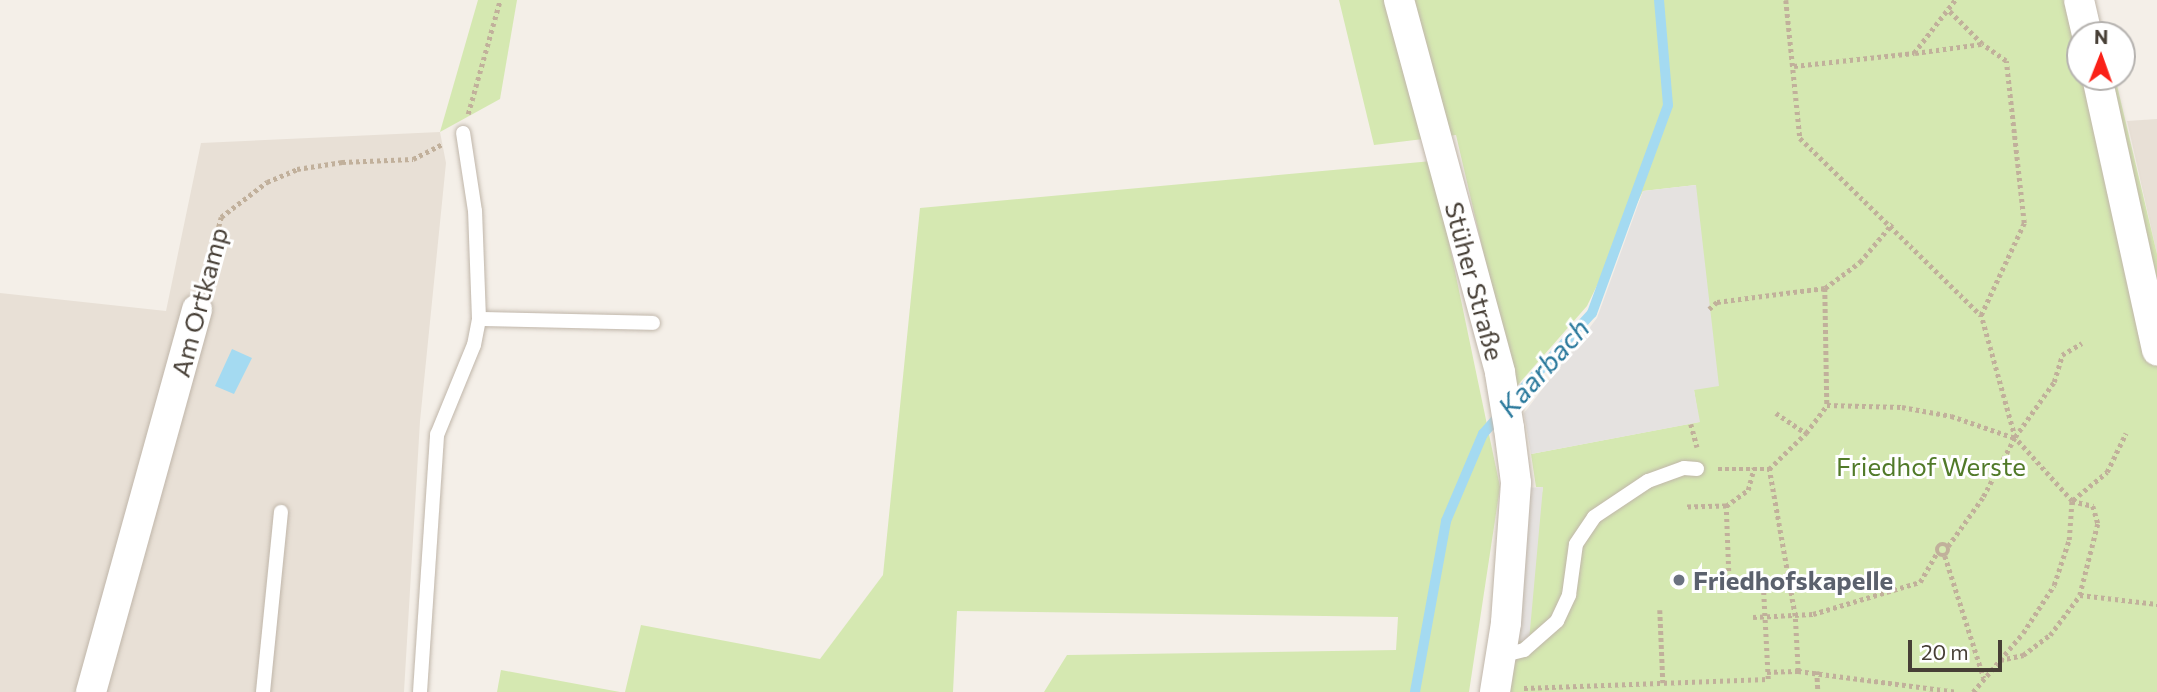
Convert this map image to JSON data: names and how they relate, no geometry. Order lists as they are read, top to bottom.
{
  "streets": {
    "street": ["Stüher Straße", "Am Ortkamp"]
  },
  "water": ["Kaarbach"],
  "parks": ["Friedhof Werste"],
  "places": ["Friedhofskapelle"],
  "scale_bar": "20 m",
  "north": "top"
}
